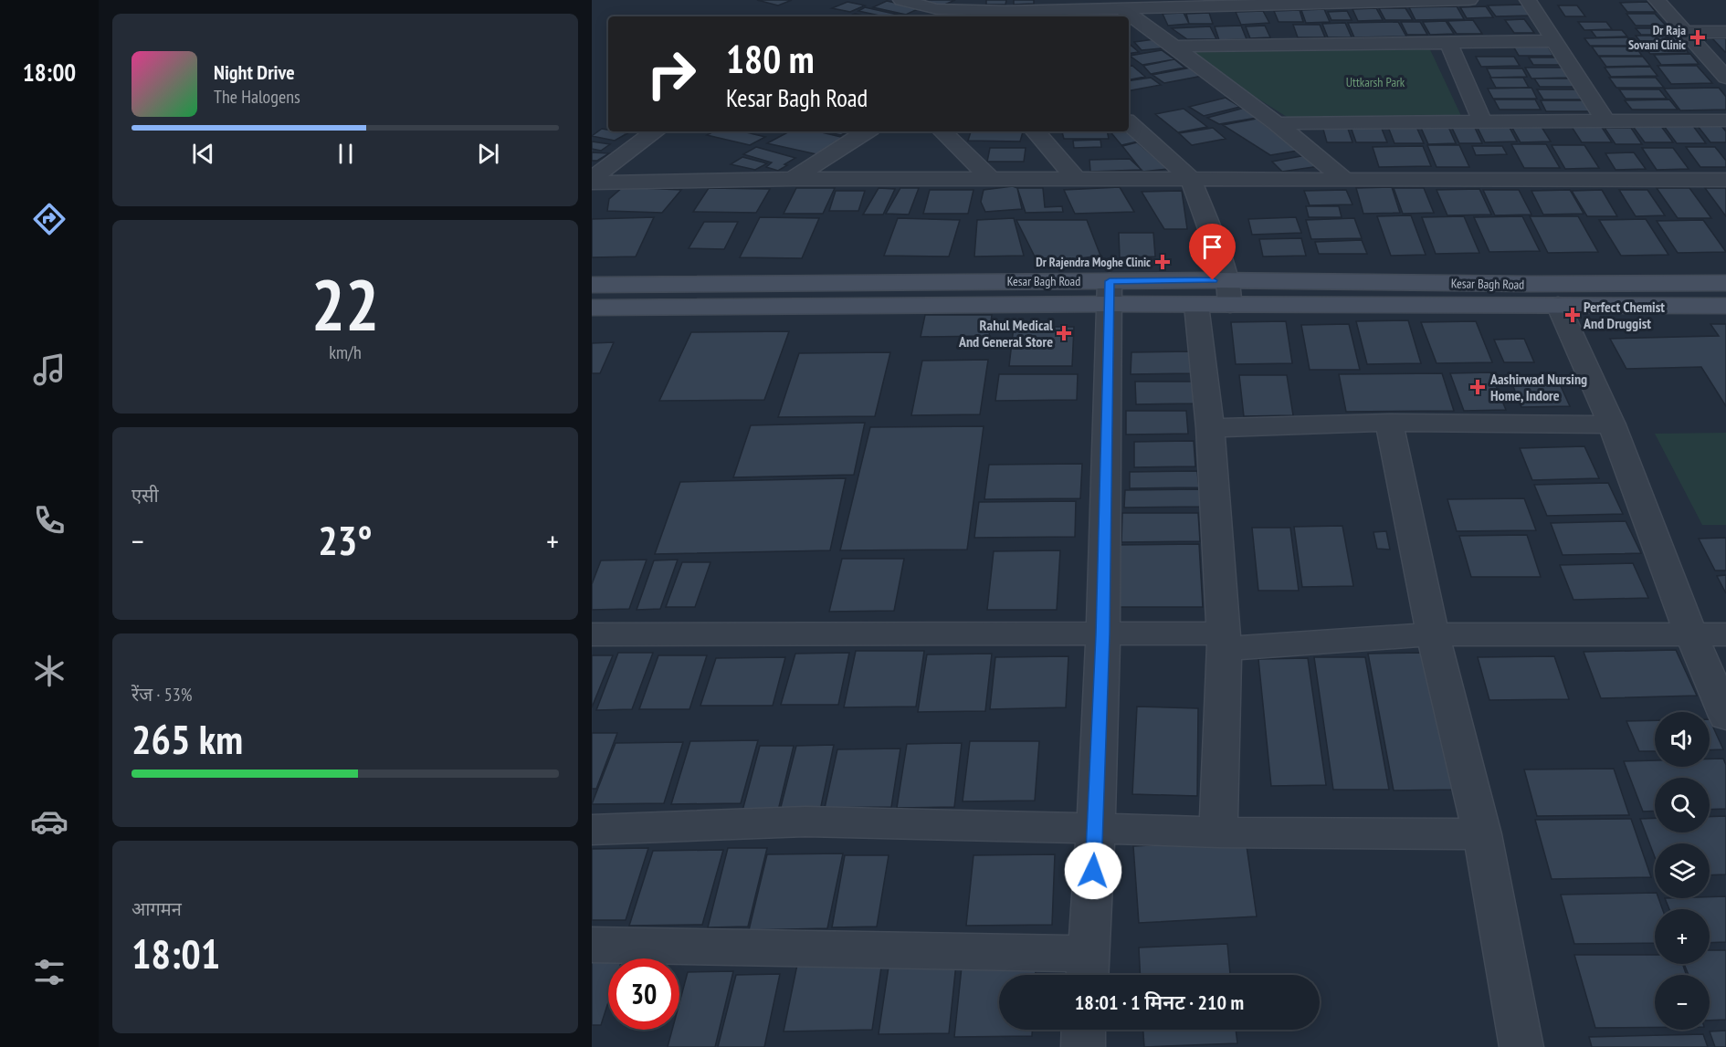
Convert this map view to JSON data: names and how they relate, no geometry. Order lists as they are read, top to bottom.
{
  "streets": {
    "main road": ["Kesar Bagh Road"]
  },
  "parks": ["Uttkarsh Park"],
  "places": {
    "health": [
      "Dr Raja Sovani Clinic",
      "Dr Rajendra Moghe Clinic",
      "Perfect Chemist And Druggist",
      "Rahul Medical And General Store",
      "Aashirwad Nursing Home, Indore"
    ]
  },
  "page": {
    "tabs": "18:00",
    "turn": ["180 m", "Kesar Bagh Road"],
    "song": ["Night Drive", "The Halogens"],
    "tile": [
      ["22", "km/h"],
      "एसी",
      ["रेंज · 53%", "265 km"],
      ["आगमन", "18:01"]
    ],
    "heat": ["−", "23°", "+"],
    "map_buttons": ["+", "−"],
    "limit": "30",
    "trip": "18:01 · 1 मिनट · 210 m"
  }
}
